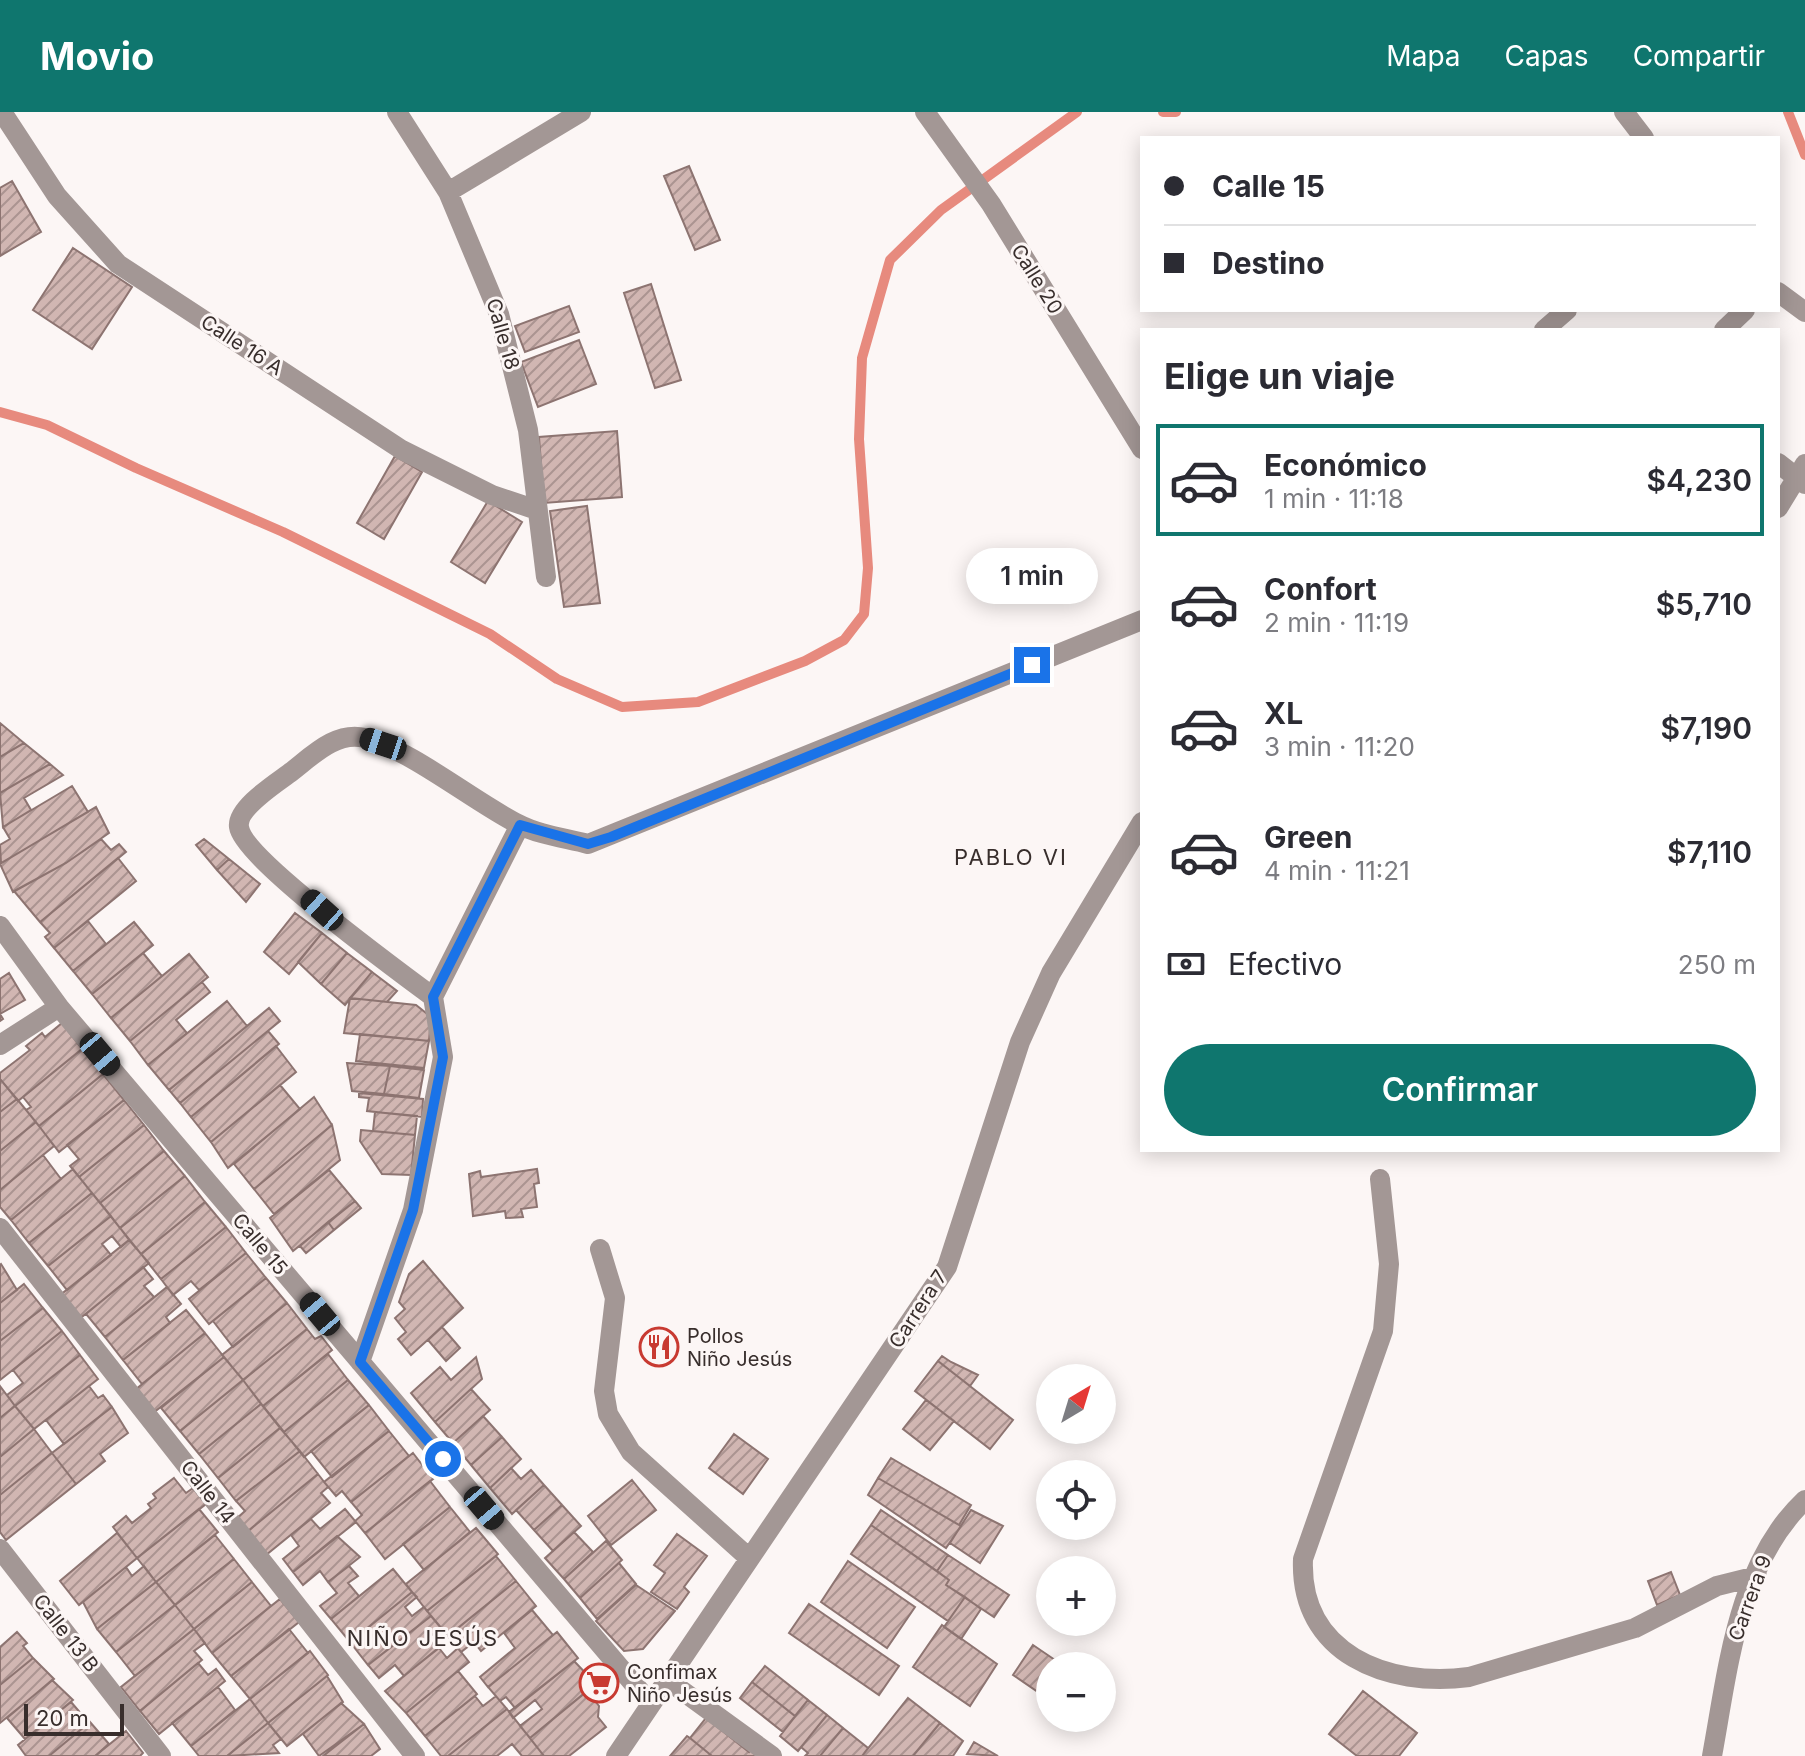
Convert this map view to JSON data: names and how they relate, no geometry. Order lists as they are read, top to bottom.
{
  "streets": {
    "street": [
      "Calle 20",
      "Calle 18",
      "Calle 16 A",
      "Calle 15",
      "Carrera 7",
      "Calle 14",
      "Carrera 9",
      "Calle 13 B"
    ]
  },
  "crossings": [
    ["Calle 18", "Calle 16 A"],
    ["Calle 15", "Carrera 7"]
  ],
  "districts": ["PABLO VI", "NIÑO JESÚS"],
  "places": {
    "restaurant": ["Pollos Niño Jesús"],
    "supermarket": ["Confimax Niño Jesús"]
  },
  "scale_bar": "20 m",
  "north": "top right",
  "page": {
    "header": "Movio",
    "nav": ["Mapa", "Capas", "Compartir"],
    "banner": ["Calle 15", "Destino"],
    "heading": "Elige un viaje",
    "list": [
      {
        "name": "Económico",
        "note": "1 min · 11:18",
        "value": "$4,230"
      },
      {
        "name": "Confort",
        "note": "2 min · 11:19",
        "value": "$5,710"
      },
      {
        "name": "XL",
        "note": "3 min · 11:20",
        "value": "$7,190"
      },
      {
        "name": "Green",
        "note": "4 min · 11:21",
        "value": "$7,110"
      }
    ],
    "bubble": "1 min",
    "pay": ["Efectivo", "250 m"],
    "buttons": "Confirmar",
    "map_buttons": ["+", "−"],
    "scale": "20 m"
  }
}
